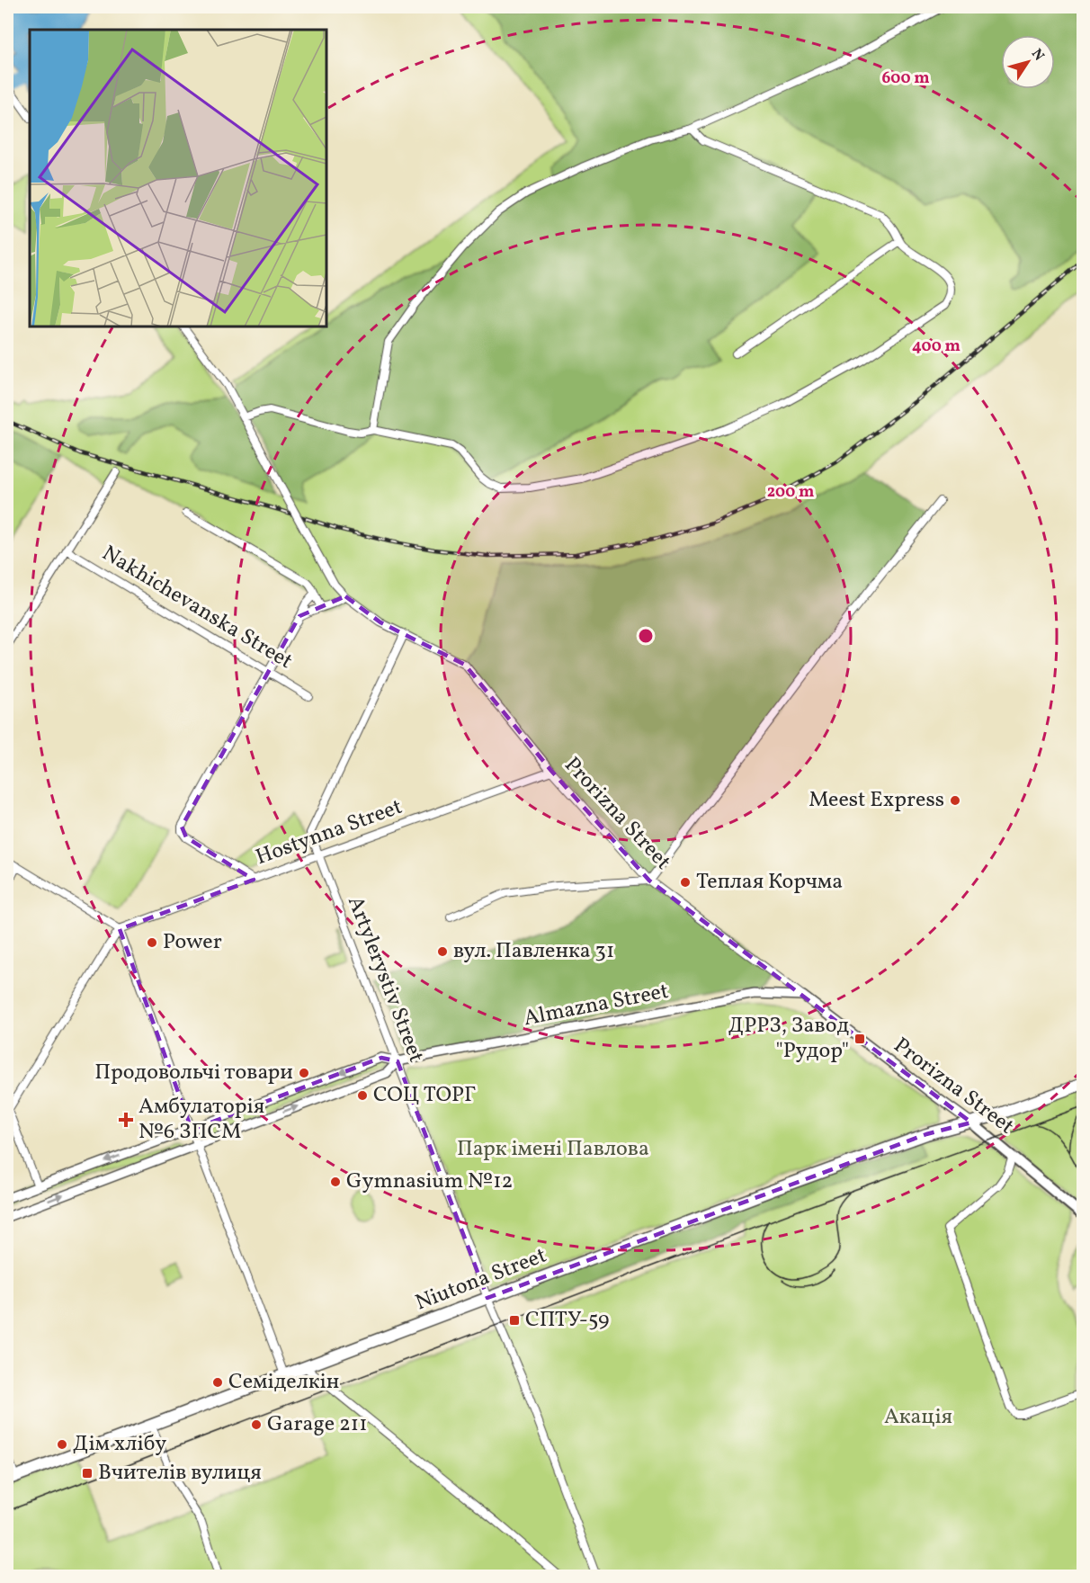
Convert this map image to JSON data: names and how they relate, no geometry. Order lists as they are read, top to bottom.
{
  "streets": {
    "main road": ["Prorizna Street", "Niutona Street"],
    "street": [
      "Nakhichevanska Street",
      "Hostynna Street",
      "Artylerystiv Street",
      "Almazna Street"
    ]
  },
  "crossings": [
    ["Prorizna Street", "Hostynna Street"],
    ["Prorizna Street", "Artylerystiv Street"],
    ["Prorizna Street", "Almazna Street"],
    ["Prorizna Street", "Niutona Street"],
    ["Hostynna Street", "Artylerystiv Street"],
    ["Artylerystiv Street", "Almazna Street"],
    ["Artylerystiv Street", "Niutona Street"]
  ],
  "parks": ["Парк імені Павлова", "Акація"],
  "places": {
    "other": [
      "Meest Express",
      "Теплая Корчма",
      "Power",
      "вул. Павленка 31",
      "Продовольчі товари",
      "СОЦ ТОРГ",
      "Gymnasium №12",
      "Семіделкін",
      "Garage 211",
      "Дім хлібу"
    ],
    "transit": ["ДРРЗ, Завод \"Рудор\"", "СПТУ-59", "Вчителів вулиця"],
    "health": ["Амбулаторія №6 ЗПСМ"]
  },
  "north": "top right",
  "rings": ["600 m", "400 m", "200 m"]
}
